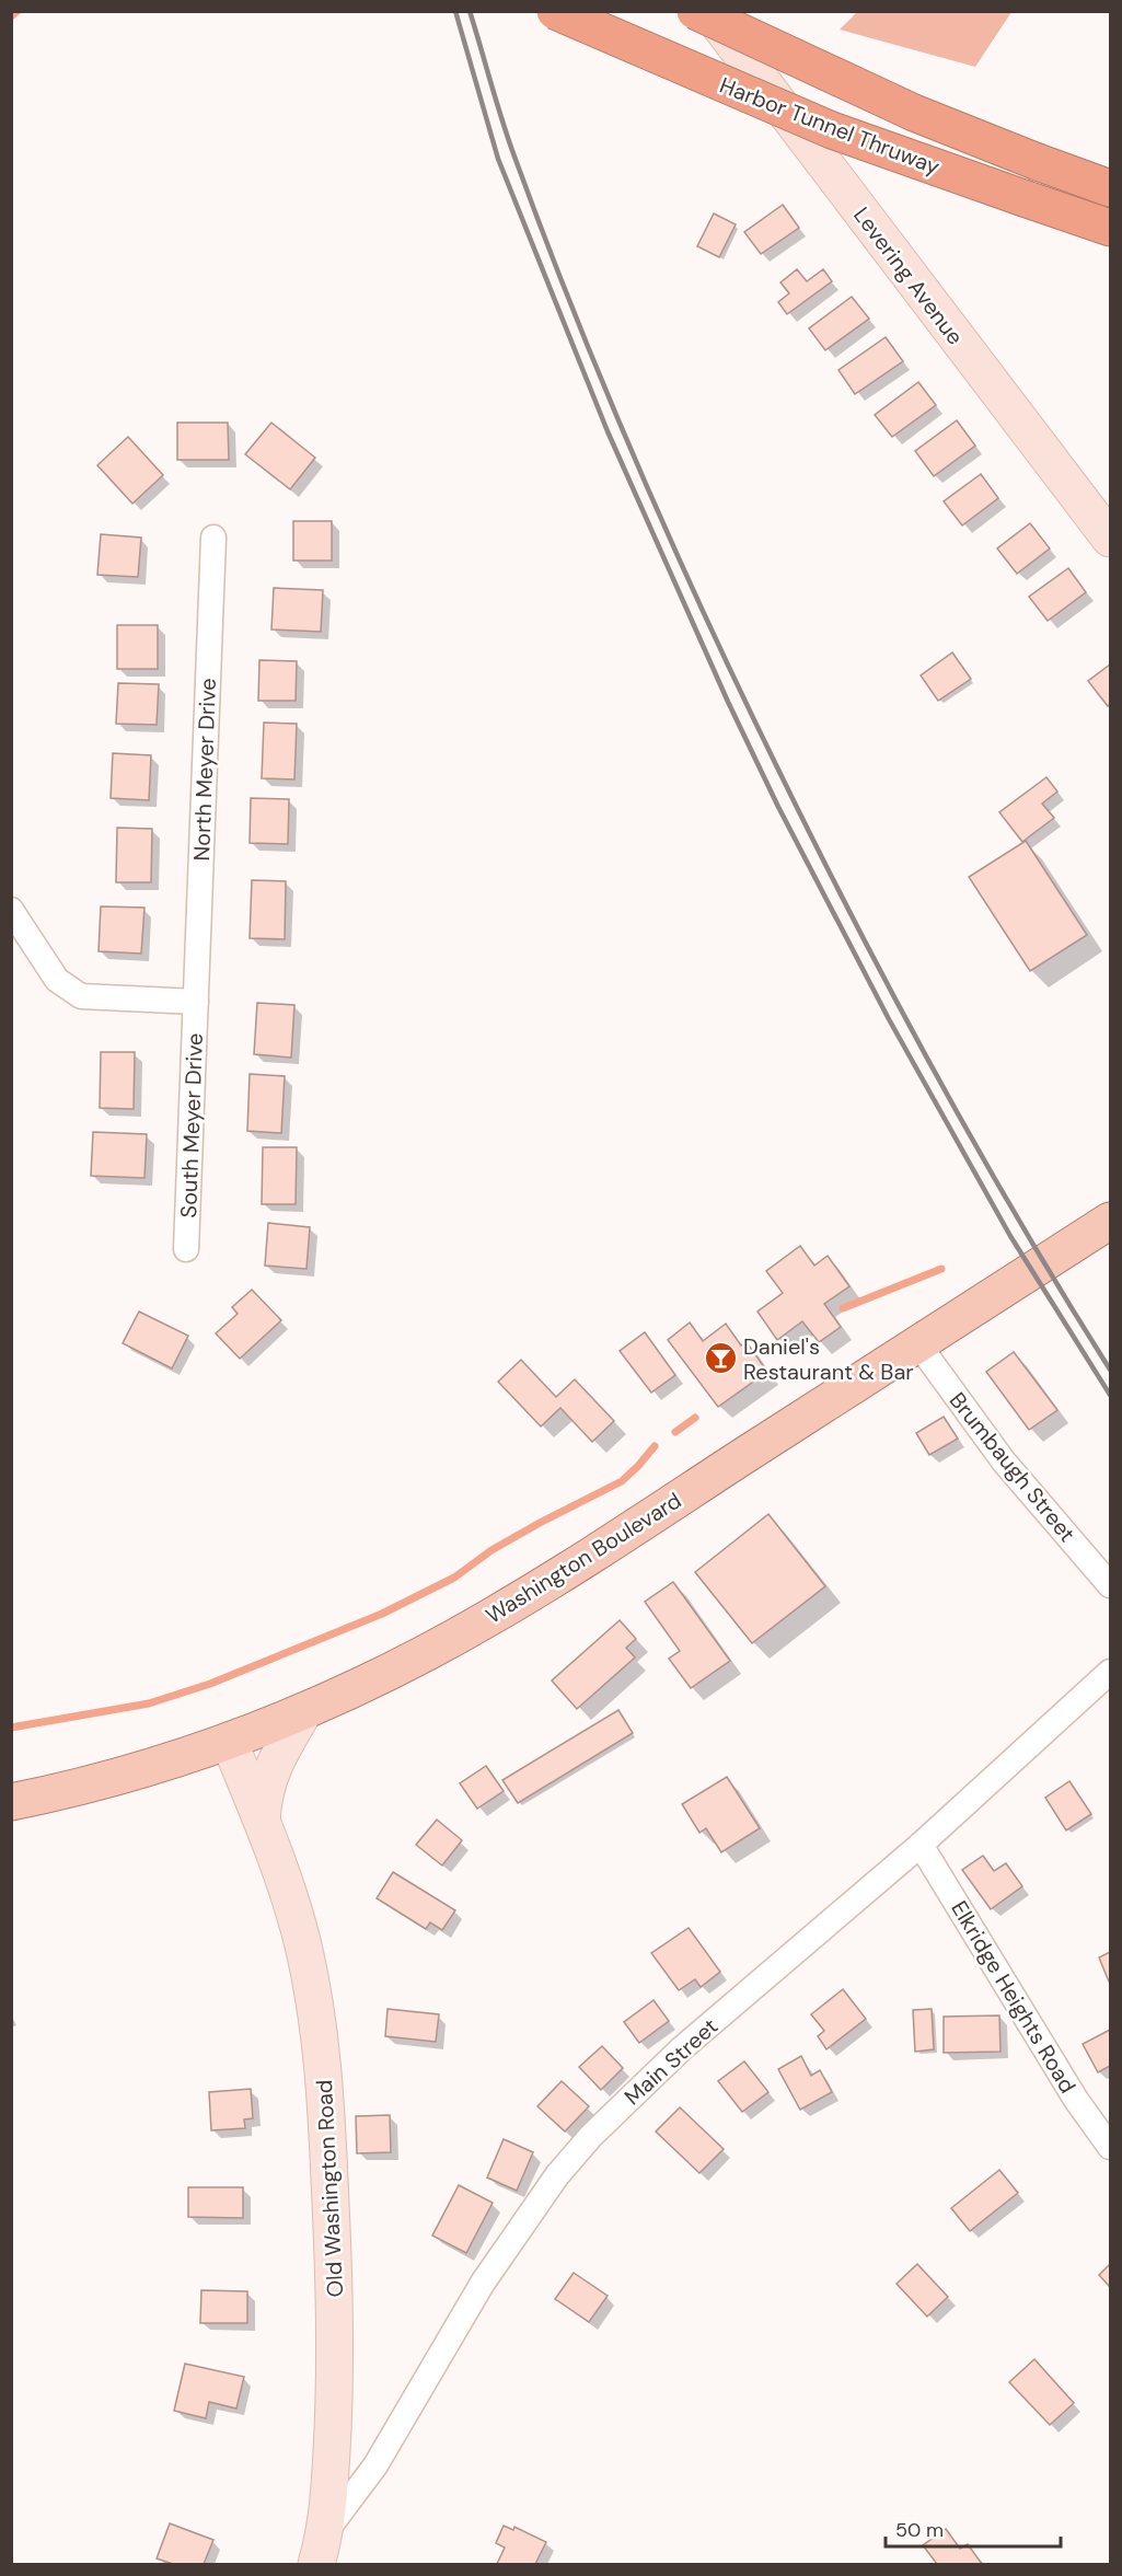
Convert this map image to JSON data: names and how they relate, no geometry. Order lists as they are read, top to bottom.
{
  "streets": {
    "highway": ["Harbor Tunnel Thruway"],
    "main road": ["Washington Boulevard"],
    "street": [
      "Levering Avenue",
      "North Meyer Drive",
      "South Meyer Drive",
      "Brumbaugh Street",
      "Elkridge Heights Road",
      "Main Street",
      "Old Washington Road"
    ]
  },
  "crossings": [
    ["North Meyer Drive", "South Meyer Drive"],
    ["Brumbaugh Street", "Washington Boulevard"],
    ["Washington Boulevard", "Old Washington Road"],
    ["Elkridge Heights Road", "Main Street"],
    ["Main Street", "Old Washington Road"]
  ],
  "places": {
    "bar": ["Daniel's Restaurant & Bar"]
  },
  "scale_bar": "50 m"
}
